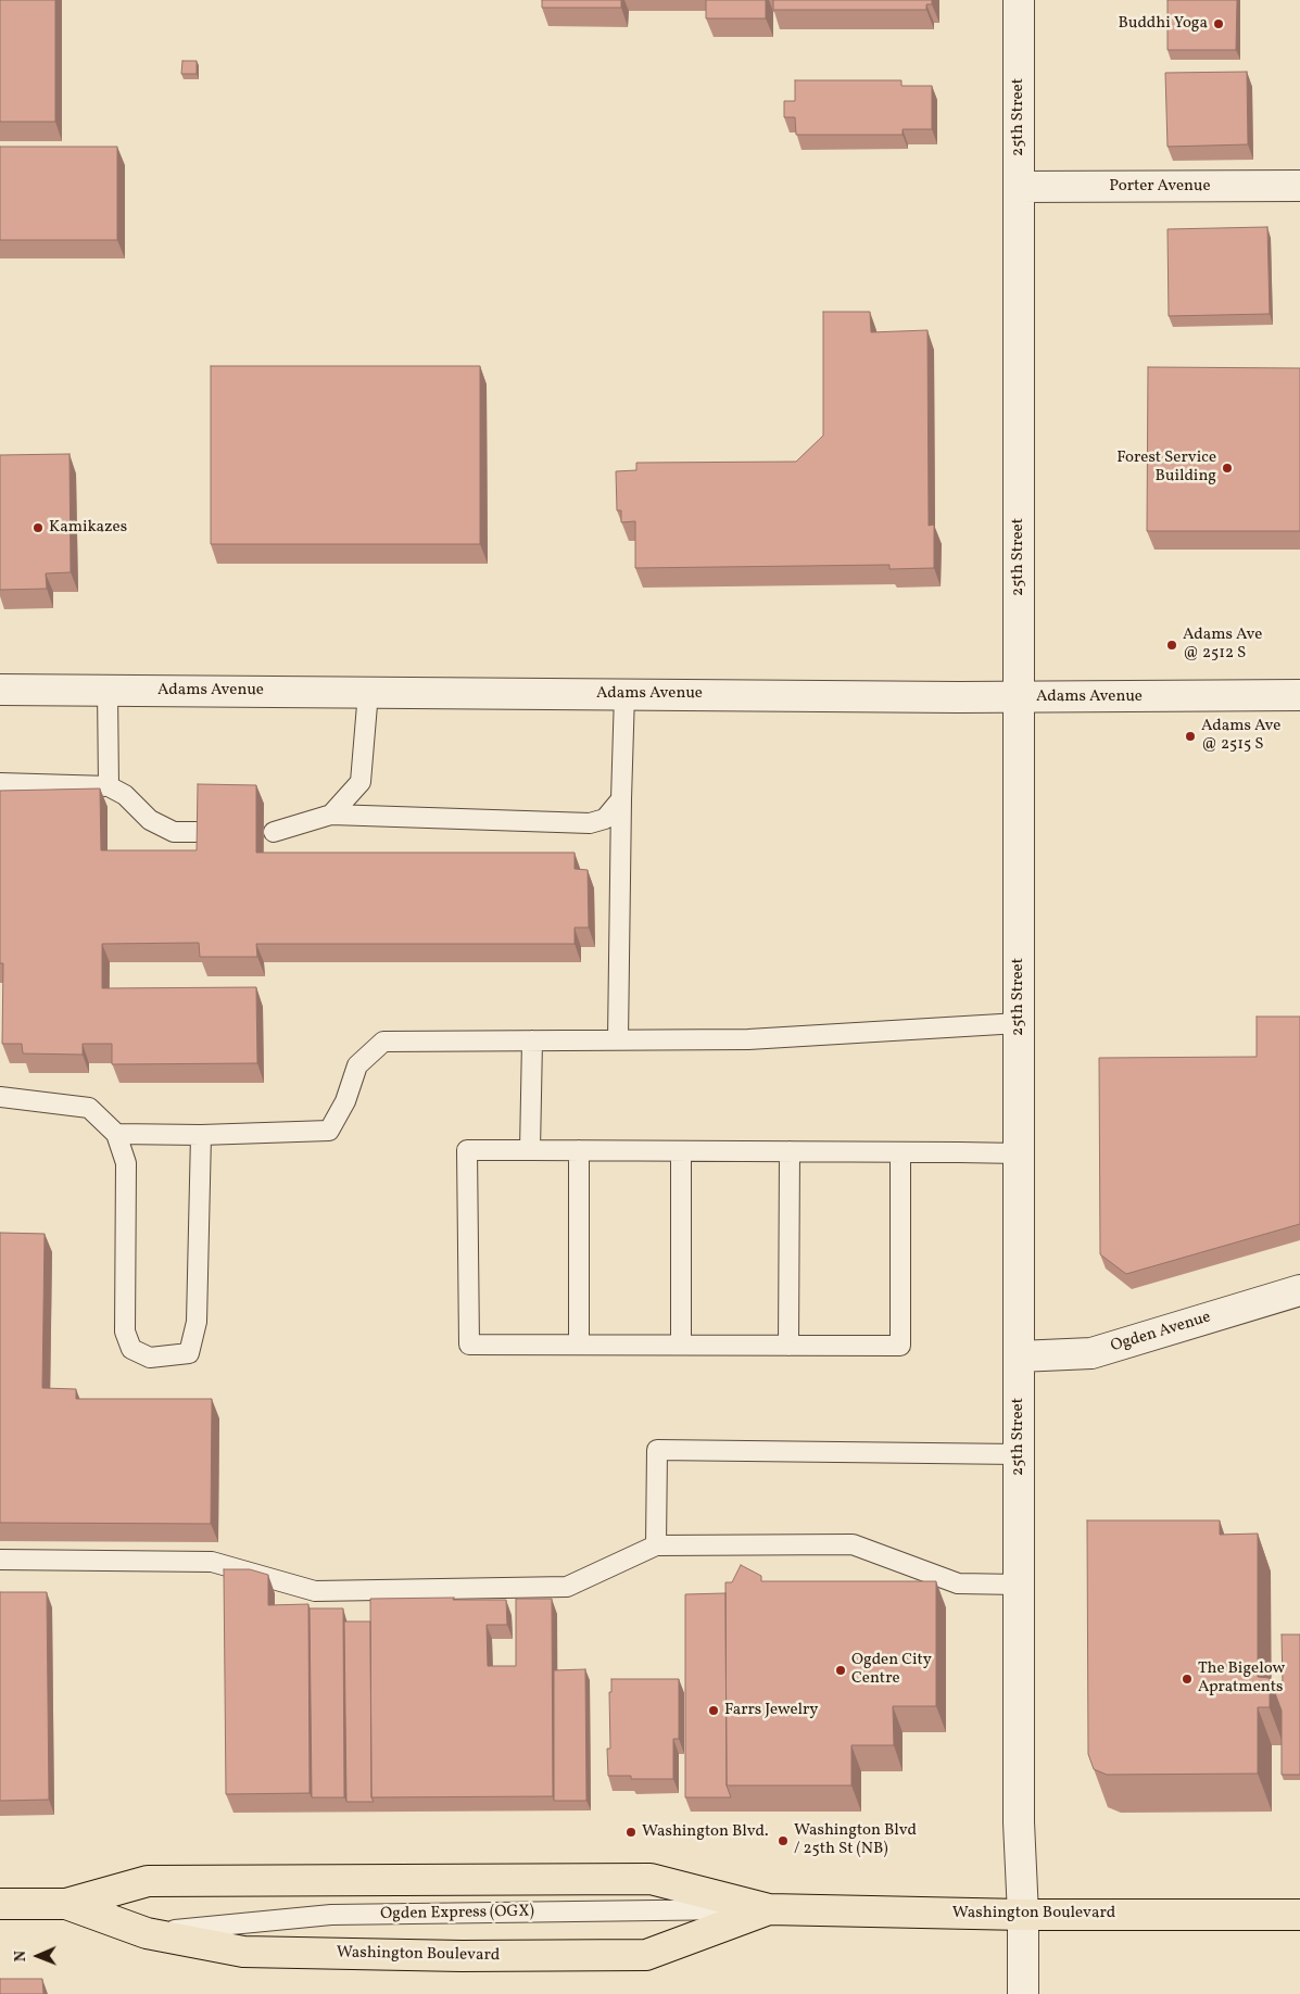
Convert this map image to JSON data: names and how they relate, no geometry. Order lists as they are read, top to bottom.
{
  "streets": {
    "main road": ["Washington Boulevard"],
    "street": [
      "25th Street",
      "Porter Avenue",
      "Adams Avenue",
      "Ogden Avenue"
    ],
    "lane": ["Ogden Express (OGX)"]
  },
  "crossings": [
    ["25th Street", "Porter Avenue"],
    ["25th Street", "Adams Avenue"],
    ["25th Street", "Ogden Avenue"],
    ["25th Street", "Washington Boulevard"],
    ["Ogden Express (OGX)", "Washington Boulevard"]
  ],
  "places": [
    "Buddhi Yoga",
    "Forest Service Building",
    "Kamikazes",
    "Adams Ave @ 2512 S",
    "Adams Ave @ 2515 S",
    "Ogden City Centre",
    "The Bigelow Apratments",
    "Farrs Jewelry",
    "Washington Blvd.",
    "Washington Blvd / 25th St (NB)"
  ],
  "north": "left"
}
